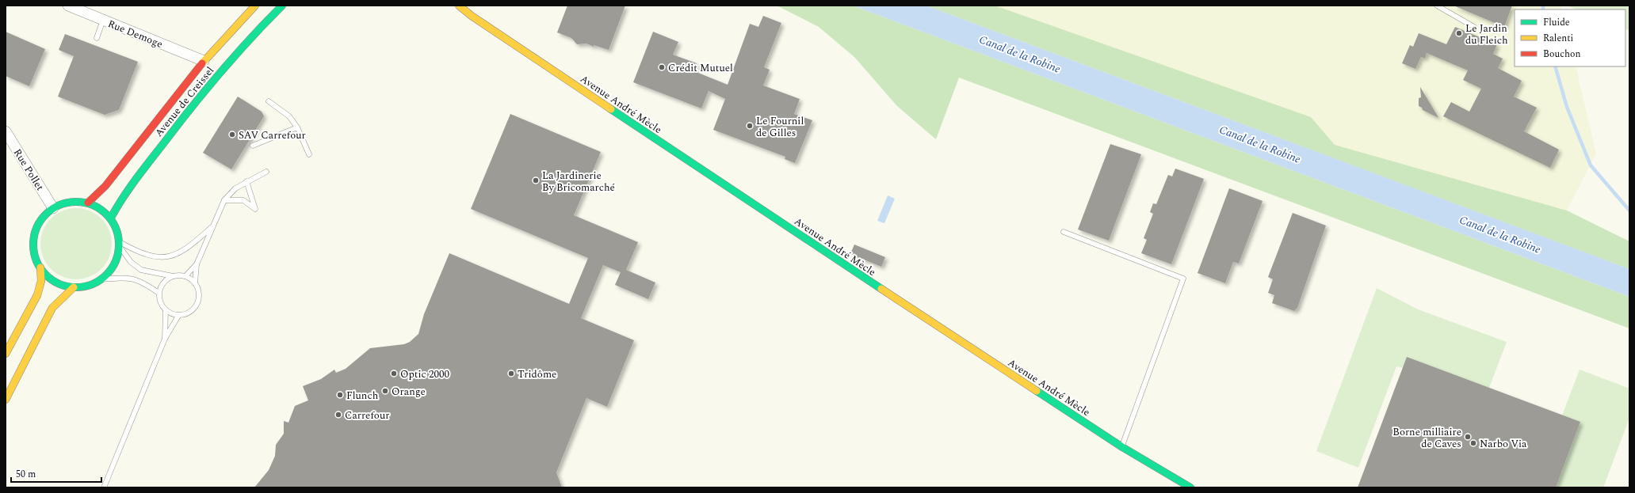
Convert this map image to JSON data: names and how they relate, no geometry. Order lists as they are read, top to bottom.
{
  "streets": {
    "street": [
      "Rue Demoge",
      "Avenue de Creissel",
      "Avenue André Mècle",
      "Rue Pollet"
    ]
  },
  "crossings": [
    ["Rue Demoge", "Avenue de Creissel"],
    ["Avenue de Creissel", "Rue Pollet"]
  ],
  "water": ["Canal de la Robine"],
  "places": [
    "Le Jardin du Fleich",
    "Crédit Mutuel",
    "Le Fournil de Gilles",
    "SAV Carrefour",
    "La Jardinerie By Bricomarché",
    "Optic 2000",
    "Tridôme",
    "Orange",
    "Flunch",
    "Carrefour",
    "Borne milliaire de Caves",
    "Narbo Via"
  ],
  "legend": ["Fluide", "Ralenti", "Bouchon"],
  "scale_bar": "50 m"
}
